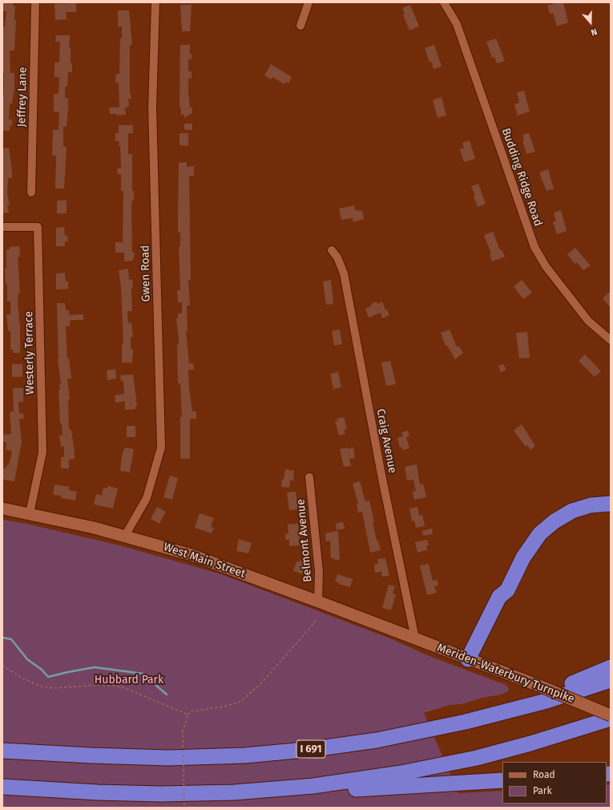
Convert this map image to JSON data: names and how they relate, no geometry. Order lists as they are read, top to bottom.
{
  "streets": {
    "highway": ["I 691"],
    "main road": ["West Main Street", "Meriden-Waterbury Turnpike"],
    "street": [
      "Jeffrey Lane",
      "Budding Ridge Road",
      "Gwen Road",
      "Westerly Terrace",
      "Craig Avenue",
      "Belmont Avenue"
    ]
  },
  "crossings": [
    ["Gwen Road", "West Main Street"],
    ["Westerly Terrace", "West Main Street"],
    ["Craig Avenue", "Meriden-Waterbury Turnpike"],
    ["Belmont Avenue", "West Main Street"],
    ["West Main Street", "Meriden-Waterbury Turnpike"]
  ],
  "parks": ["Hubbard Park"],
  "legend": ["Road", "Park"],
  "north": "bottom"
}
